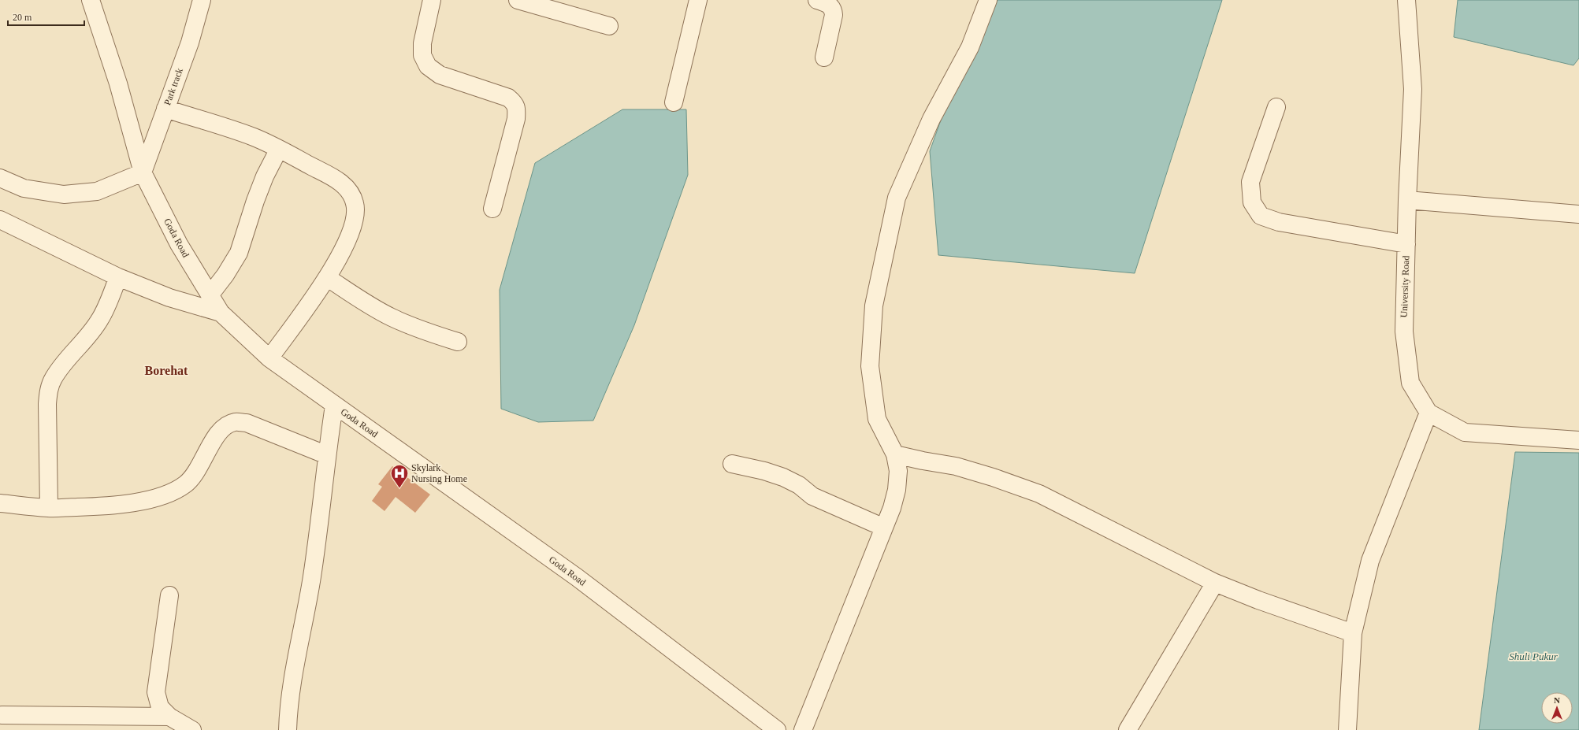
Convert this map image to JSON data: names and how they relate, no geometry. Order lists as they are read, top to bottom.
{
  "streets": {
    "street": ["Park track", "Goda Road", "University Road"]
  },
  "crossings": [
    ["Park track", "Goda Road"]
  ],
  "districts": ["Borehat"],
  "water": ["Shuli Pukur"],
  "places": {
    "hospital": ["Skylark Nursing Home"]
  },
  "scale_bar": "20 m",
  "north": "top"
}
